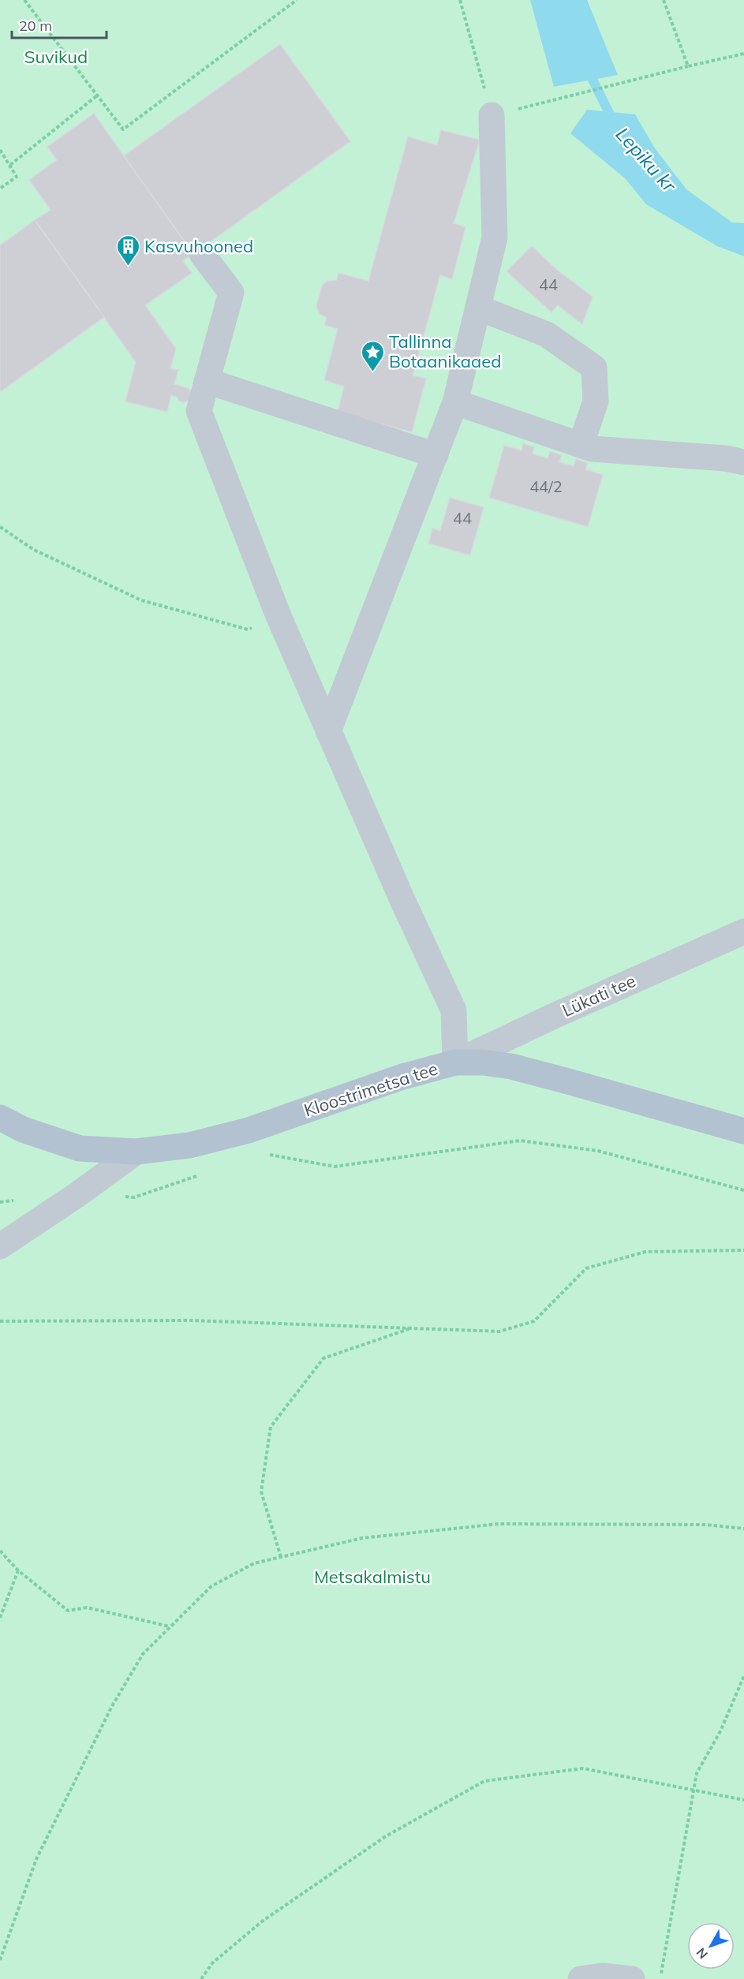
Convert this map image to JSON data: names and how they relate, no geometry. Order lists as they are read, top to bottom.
{
  "streets": {
    "main road": ["Kloostrimetsa tee"],
    "street": ["Lükati tee"]
  },
  "crossings": [
    ["Lükati tee", "Kloostrimetsa tee"]
  ],
  "water": ["Lepiku kr"],
  "parks": ["Suvikud", "Metsakalmistu"],
  "places": {
    "building": ["Kasvuhooned"],
    "place": ["Tallinna Botaanikaaed"]
  },
  "house_numbers": ["44", "44/2", "44"],
  "scale_bar": "20 m",
  "north": "bottom left"
}
